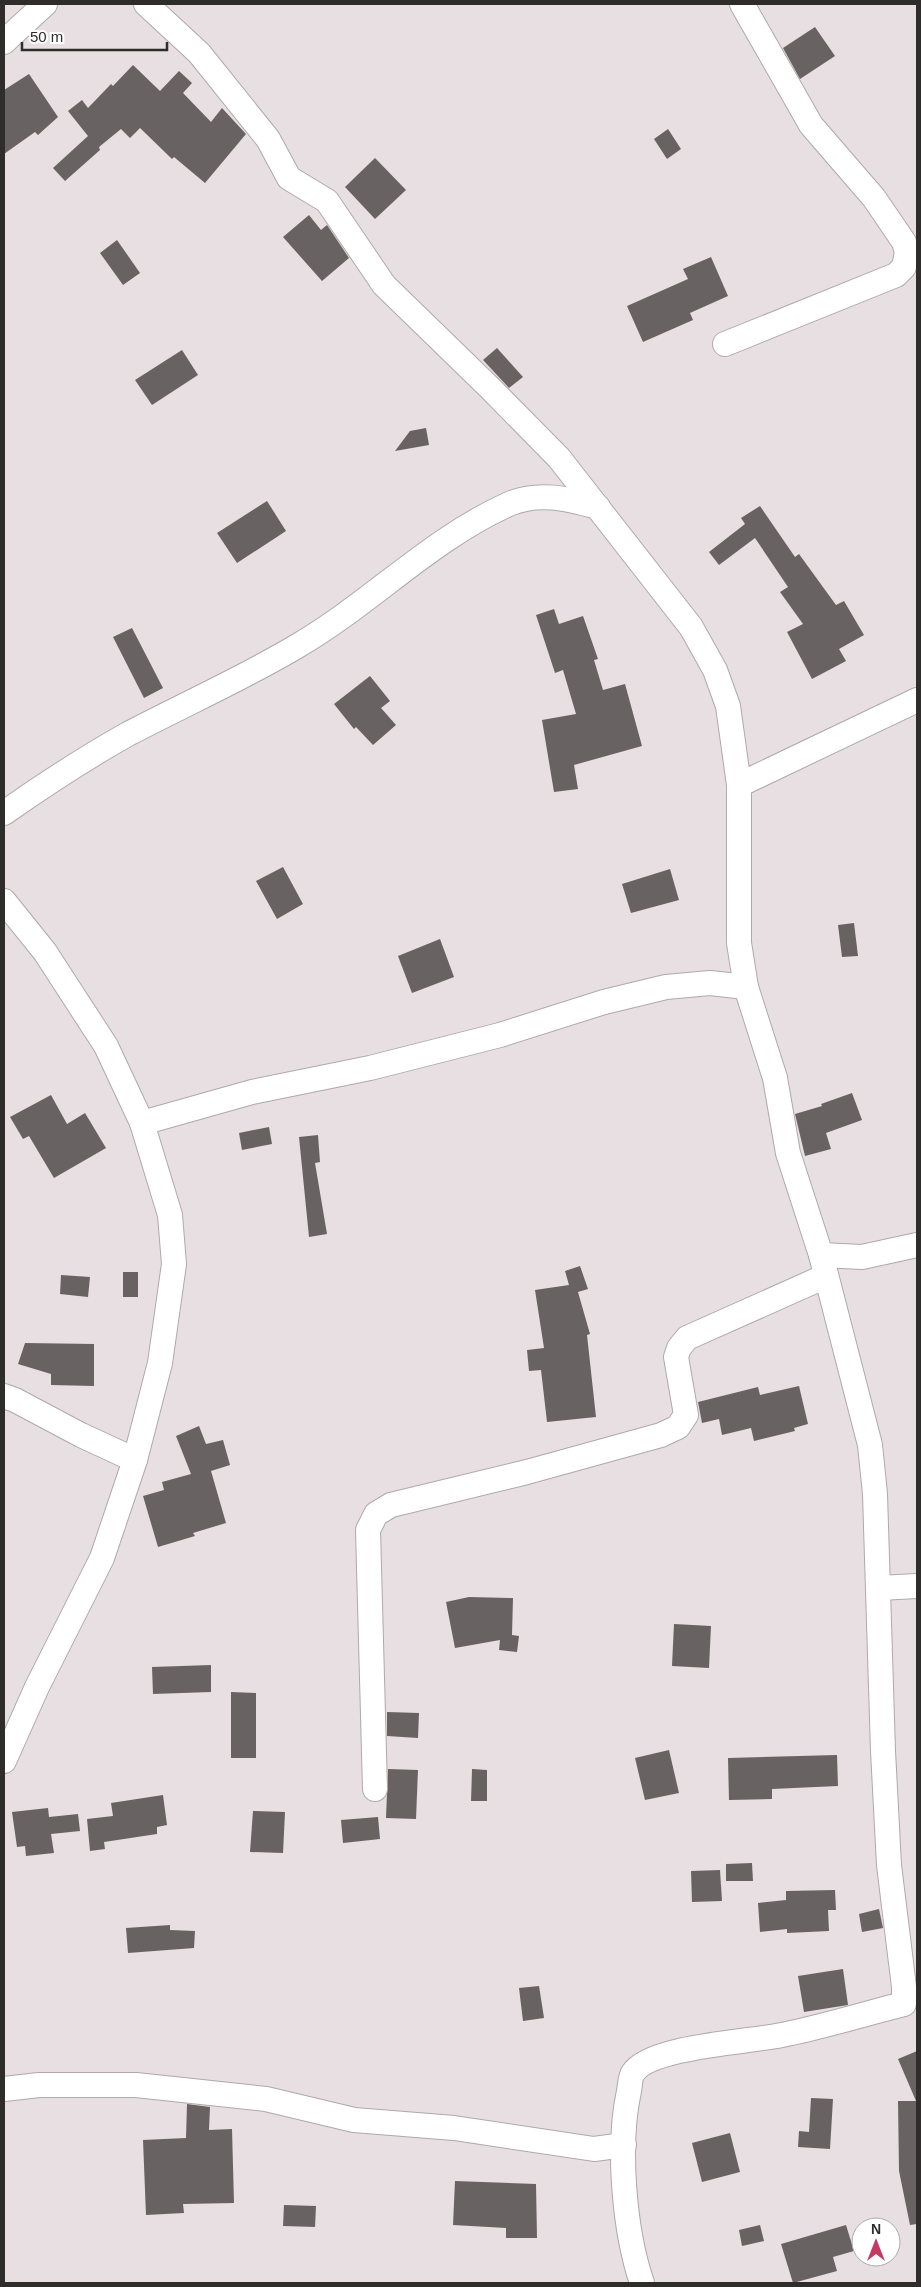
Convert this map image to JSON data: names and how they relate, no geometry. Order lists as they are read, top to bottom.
{
  "scale_bar": "50 m",
  "north": "top"
}
